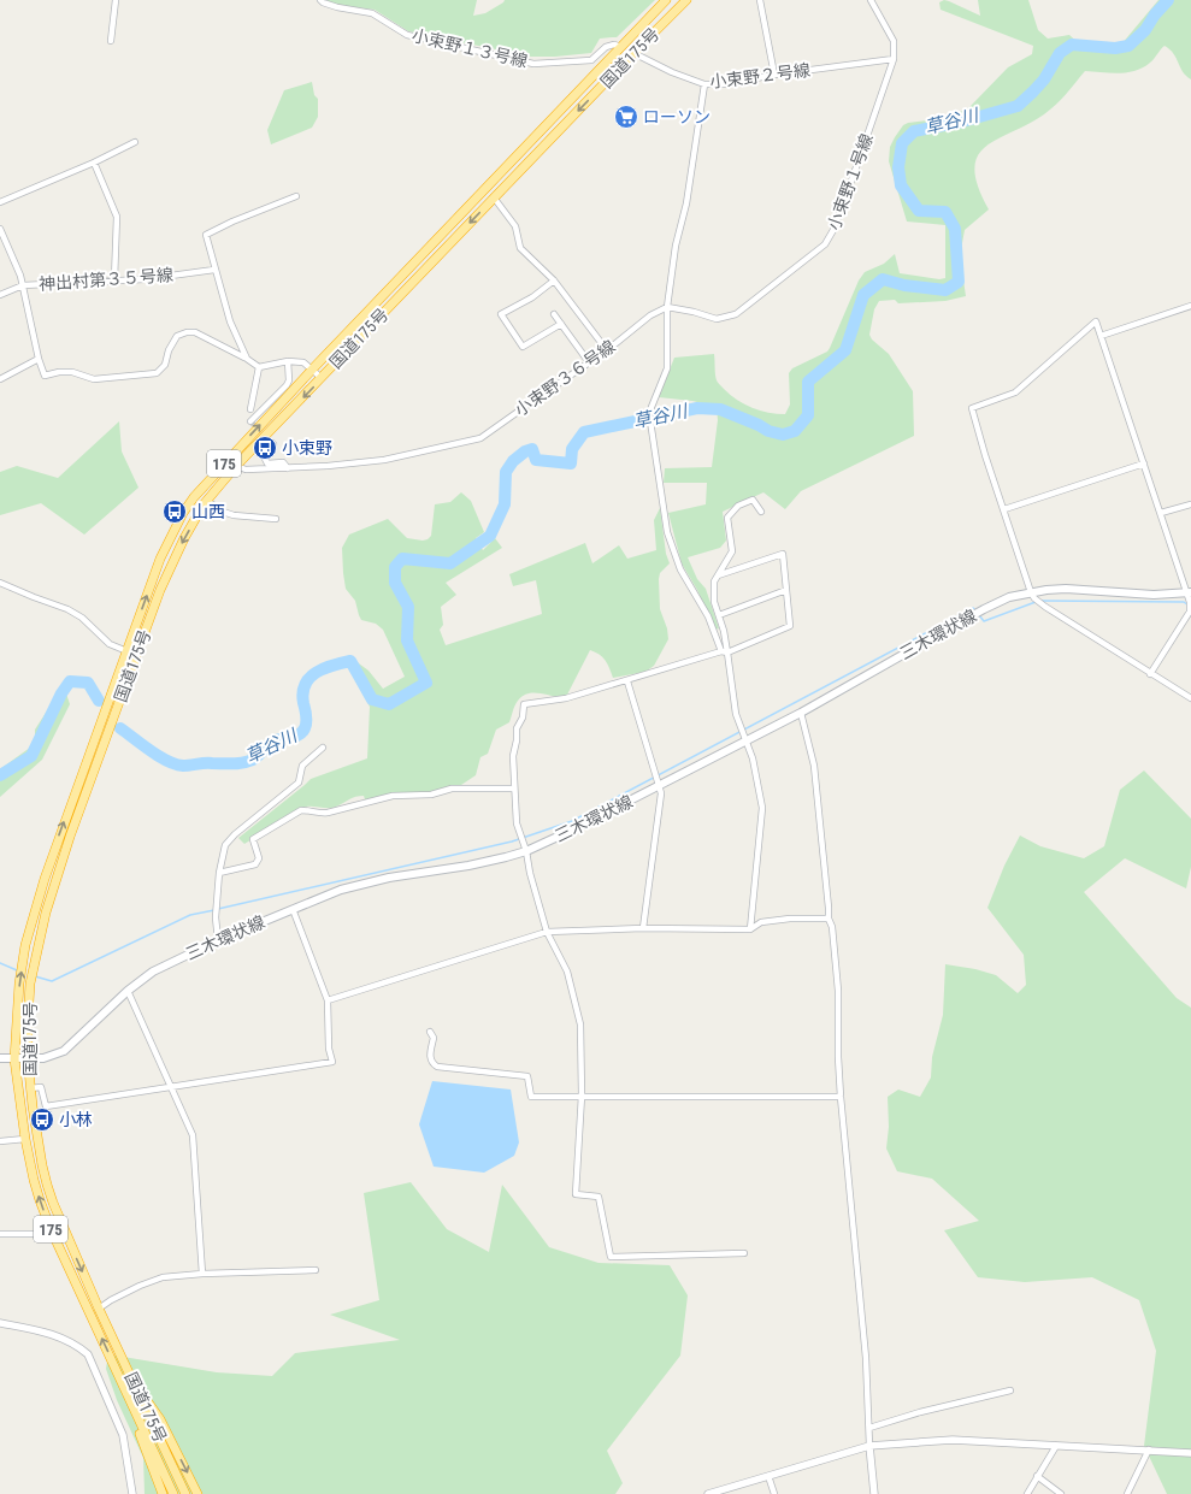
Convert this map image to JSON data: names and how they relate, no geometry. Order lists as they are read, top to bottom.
{
  "streets": {
    "highway": ["国道175号", "175"],
    "main road": ["三木環状線"],
    "street": [
      "小束野１３号線",
      "小束野２号線",
      "小束野１号線",
      "神出村第３５号線",
      "小束野３６号線"
    ]
  },
  "crossings": [
    ["小束野１３号線", "国道175号"],
    ["国道175号", "小束野２号線"],
    ["国道175号", "小束野３６号線"],
    ["国道175号", "三木環状線"],
    ["小束野２号線", "小束野１号線"],
    ["小束野１号線", "小束野３６号線"]
  ],
  "water": ["草谷川"],
  "places": {
    "supermarket": ["ローソン"],
    "bus stop": ["小束野", "山西", "小林"]
  }
}
